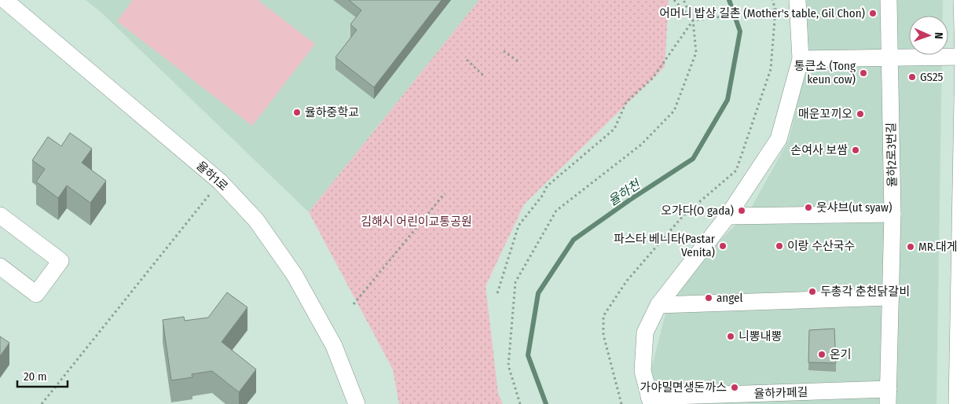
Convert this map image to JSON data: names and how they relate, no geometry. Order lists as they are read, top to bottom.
{
  "streets": {
    "street": ["율하2로3번길", "율하1로", "율하카페길"]
  },
  "crossings": [
    ["율하2로3번길", "율하카페길"]
  ],
  "water": ["율하천"],
  "parks": ["김해시 어린이교통공원"],
  "places": [
    "어머니 밥상 길촌 (Mother's table, Gil Chon)",
    "통큰소 (Tong keun cow)",
    "GS25",
    "율하중학교",
    "매운꼬끼오",
    "손여사 보쌈",
    "웃샤브(ut syaw)",
    "오가다(O gada)",
    "파스타 베니타(Pastar Venita)",
    "이랑 수산국수",
    "MR.대게",
    "두총각 춘천닭갈비",
    "angel",
    "니뽕내뽕",
    "온기",
    "가야밀면생돈까스"
  ],
  "scale_bar": "20 m",
  "north": "right"
}
